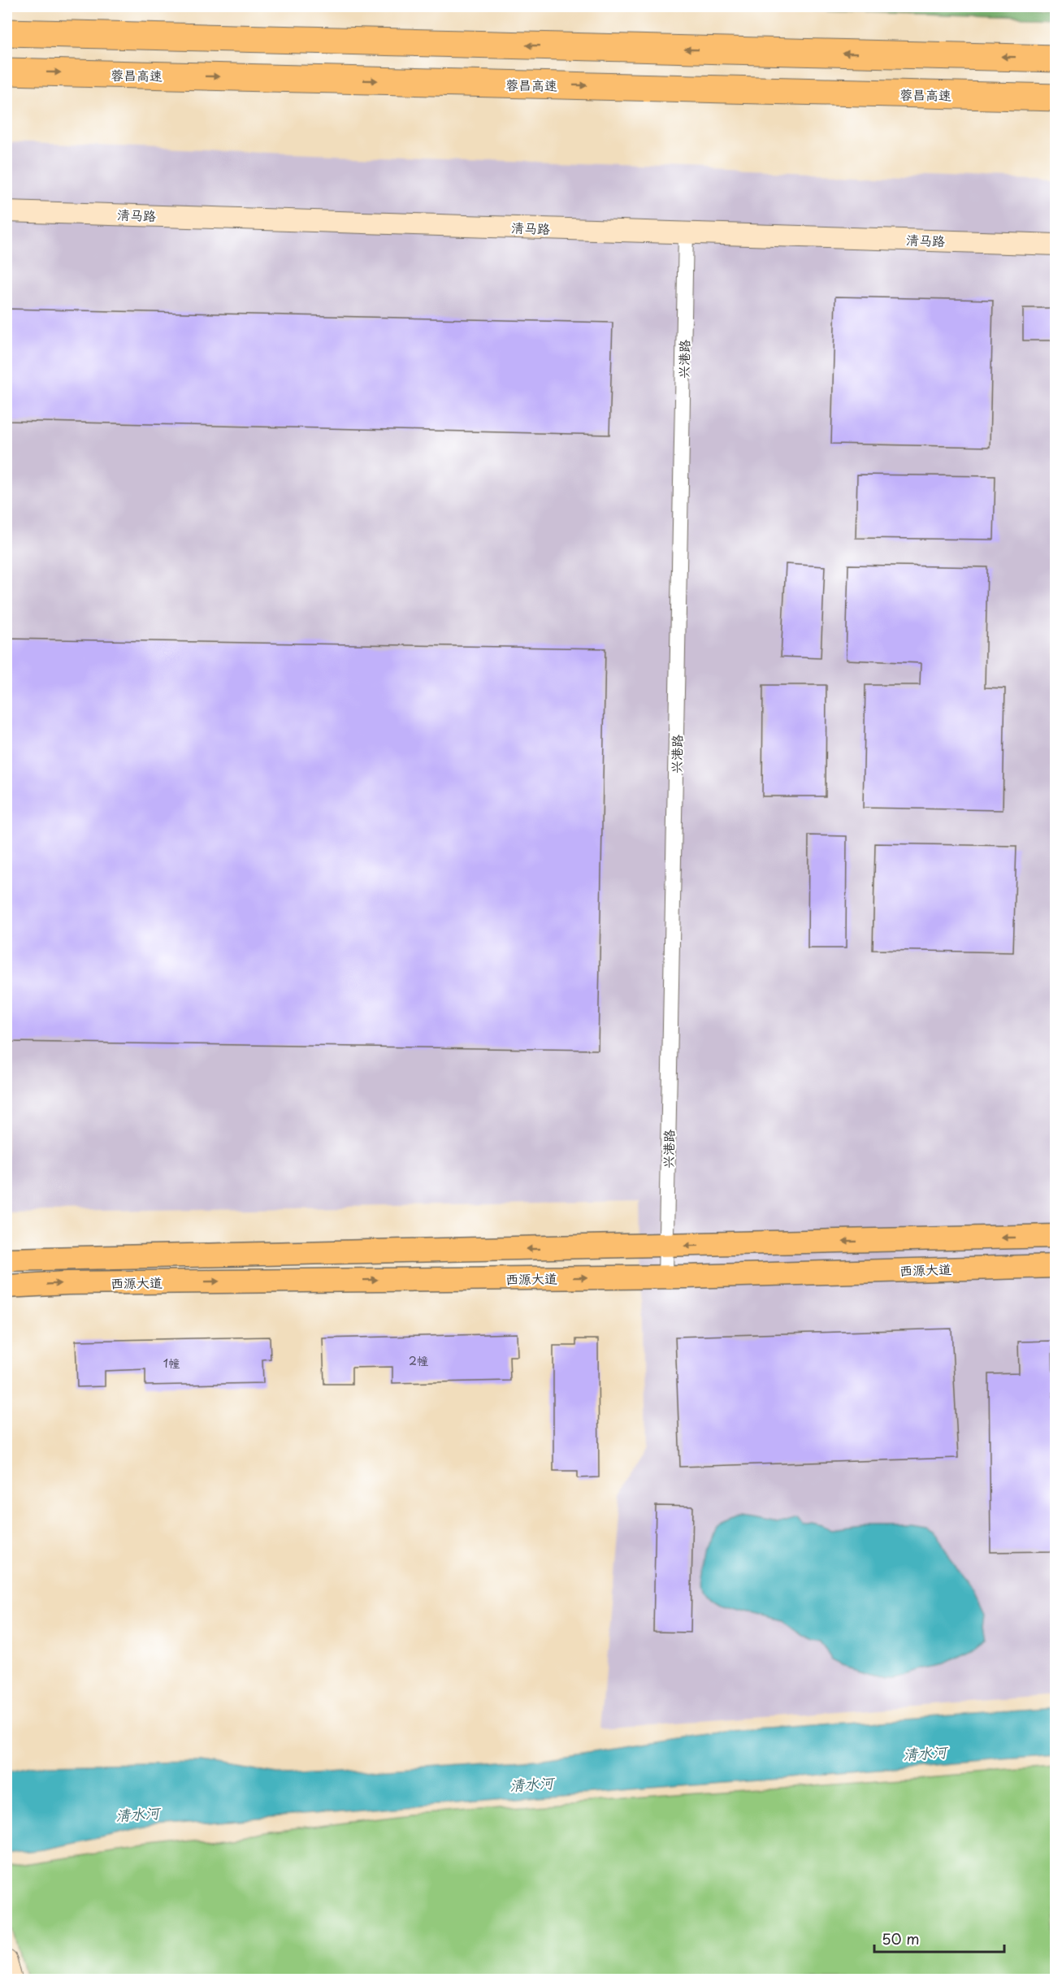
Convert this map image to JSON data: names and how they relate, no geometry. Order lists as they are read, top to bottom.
{
  "streets": {
    "highway": ["蓉昌高速"],
    "main road": ["西源大道"],
    "street": ["清马路", "兴港路"]
  },
  "crossings": [
    ["清马路", "兴港路"],
    ["兴港路", "西源大道"]
  ],
  "water": ["清水河"],
  "house_numbers": ["2幢", "1幢"],
  "scale_bar": "50 m"
}
